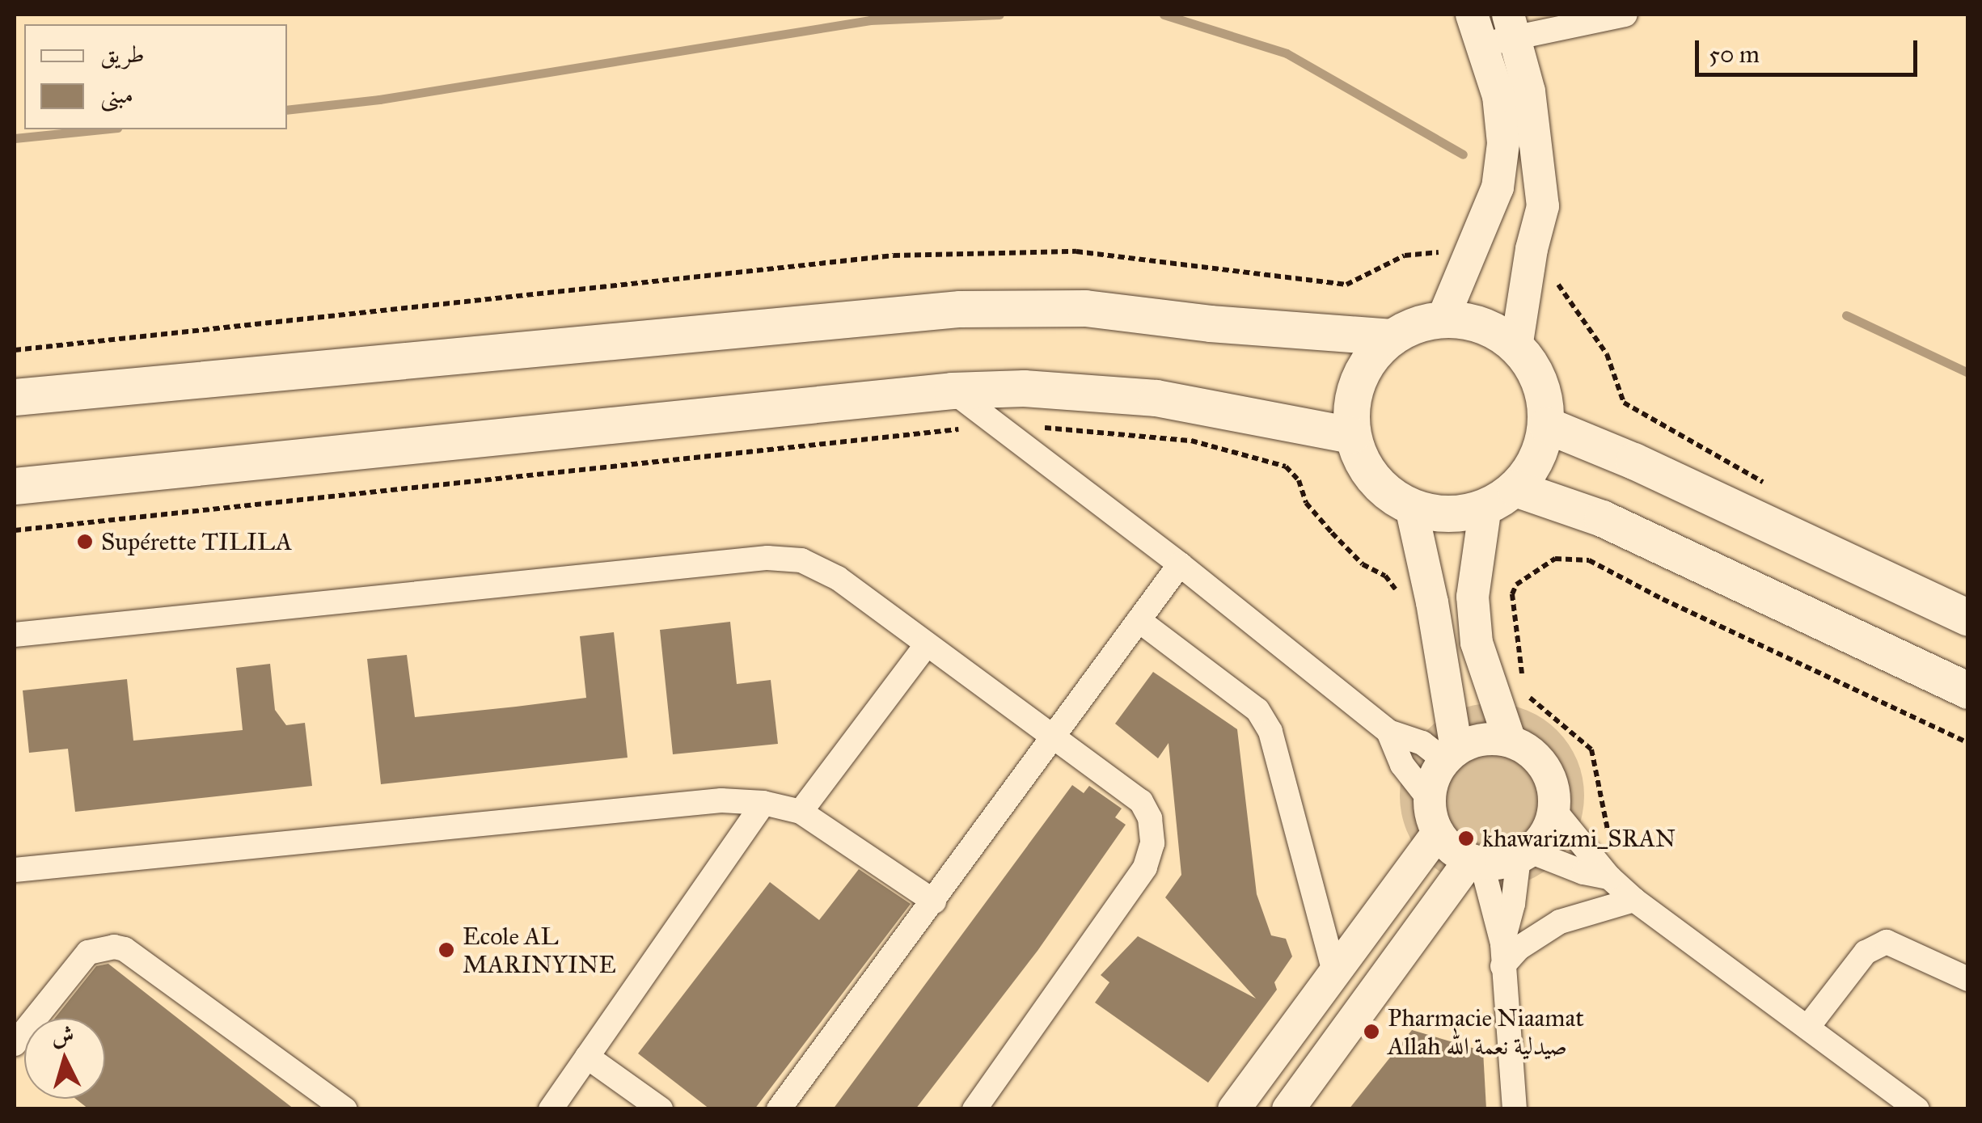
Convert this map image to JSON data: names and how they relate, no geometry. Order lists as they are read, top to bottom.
{
  "places": [
    "Supérette TILILA",
    "khawarizmi_SRAN",
    "Ecole AL MARINYINE",
    "Pharmacie Niaamat Allah صيدلية نعمة الله"
  ],
  "legend": ["طريق", "مبنى"],
  "scale_bar": "50 m",
  "north": "top"
}
